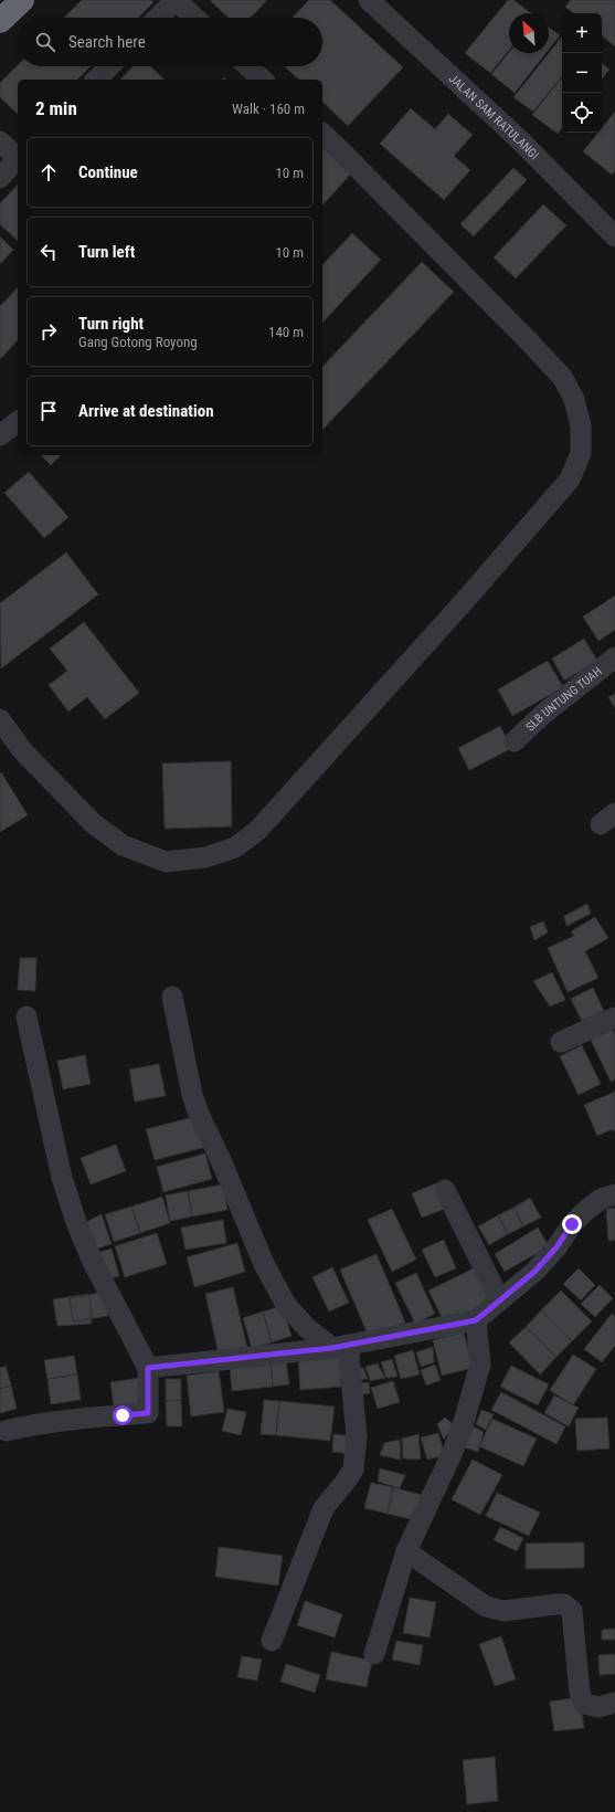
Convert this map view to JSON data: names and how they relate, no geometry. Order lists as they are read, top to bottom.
{
  "streets": {
    "street": ["JALAN SAM RATULANGI", "SLB UNTUNG TUAH"]
  },
  "north": "top left",
  "page": {
    "map_buttons": ["+", "−"],
    "search": "Search here",
    "heading": ["2 min", "Walk · 160 m"],
    "list": [
      ["Continue", "10 m"],
      ["Turn left", "10 m"],
      ["Turn right", "Gang Gotong Royong", "140 m"],
      "Arrive at destination"
    ]
  }
}
